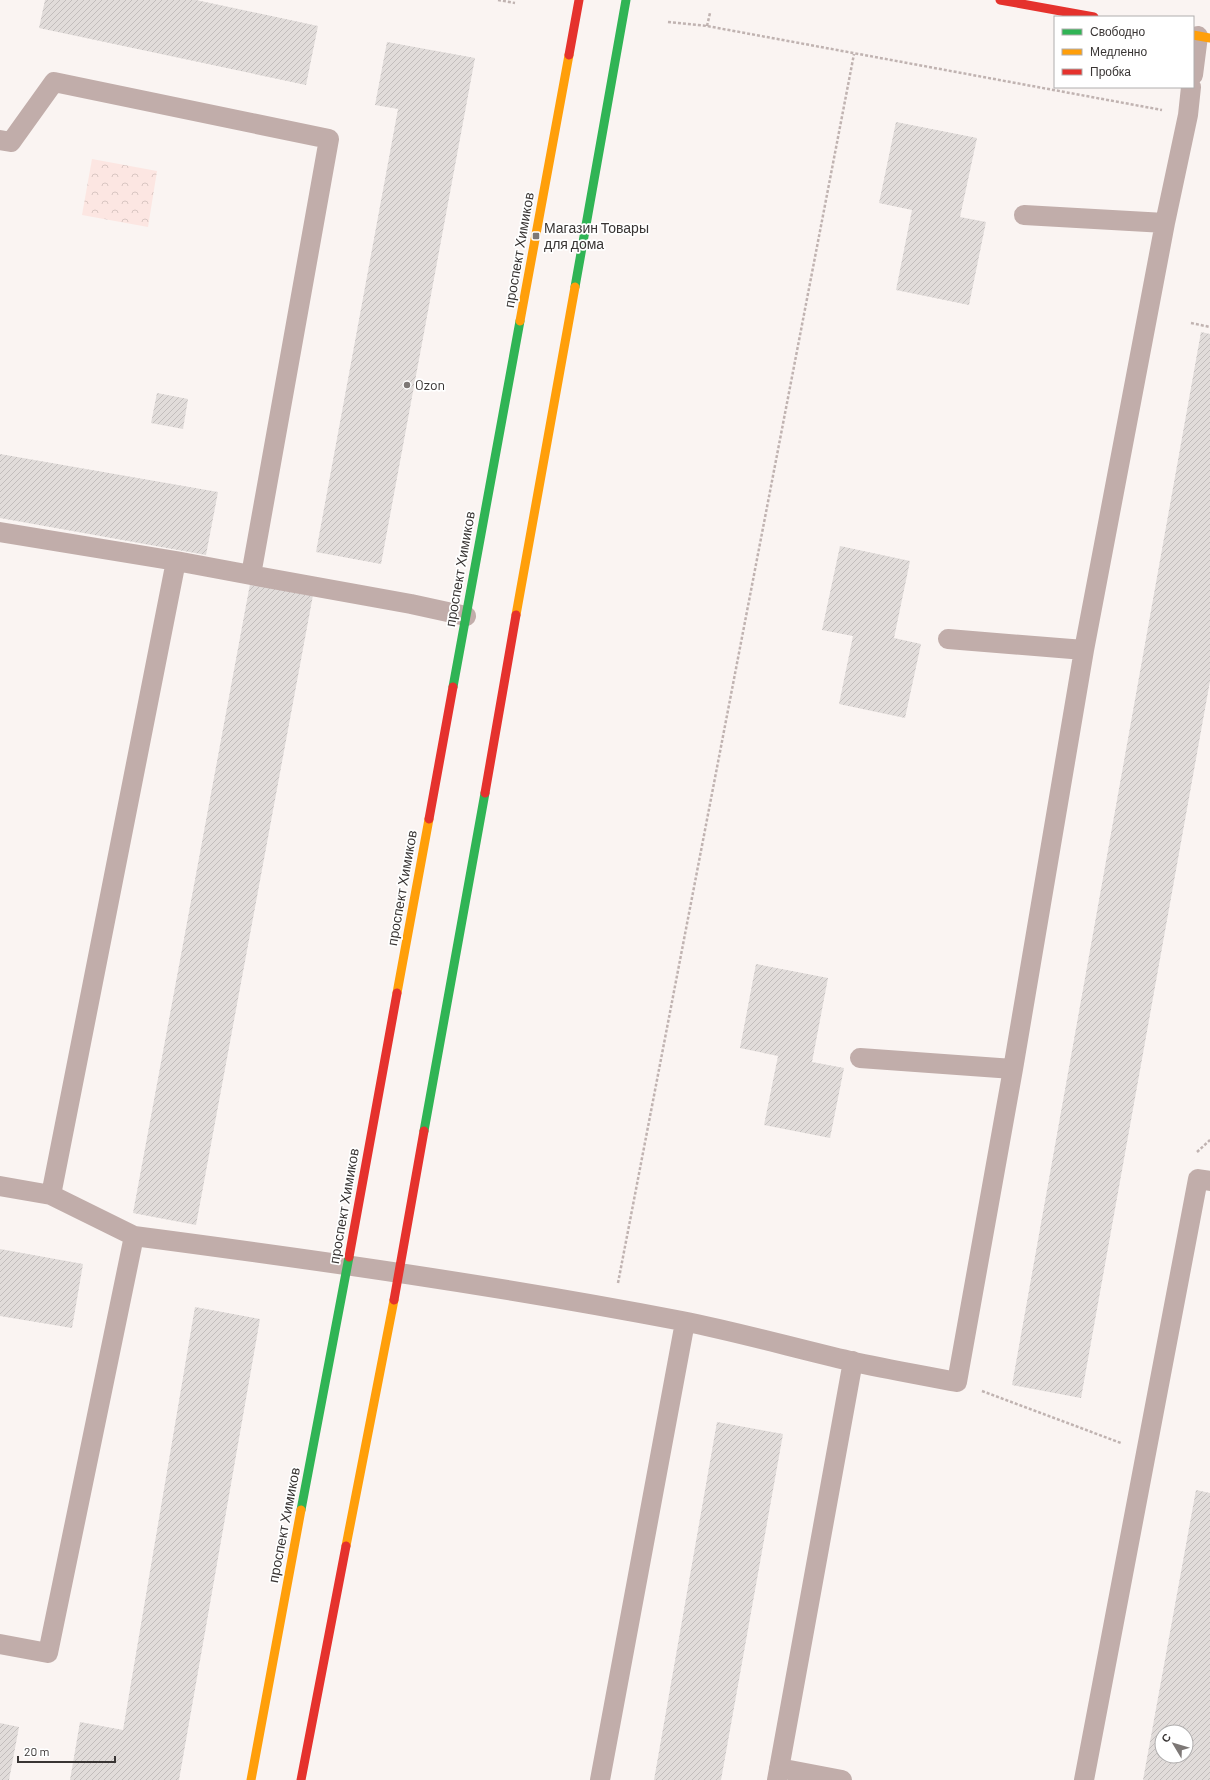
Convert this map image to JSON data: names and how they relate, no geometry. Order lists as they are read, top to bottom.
{
  "streets": {
    "main road": ["проспект Химиков"]
  },
  "places": {
    "transit": ["Магазин Товары для дома"],
    "other": ["Ozon"]
  },
  "legend": ["Свободно", "Медленно", "Пробка"],
  "scale_bar": "20 m",
  "north": "top left"
}
